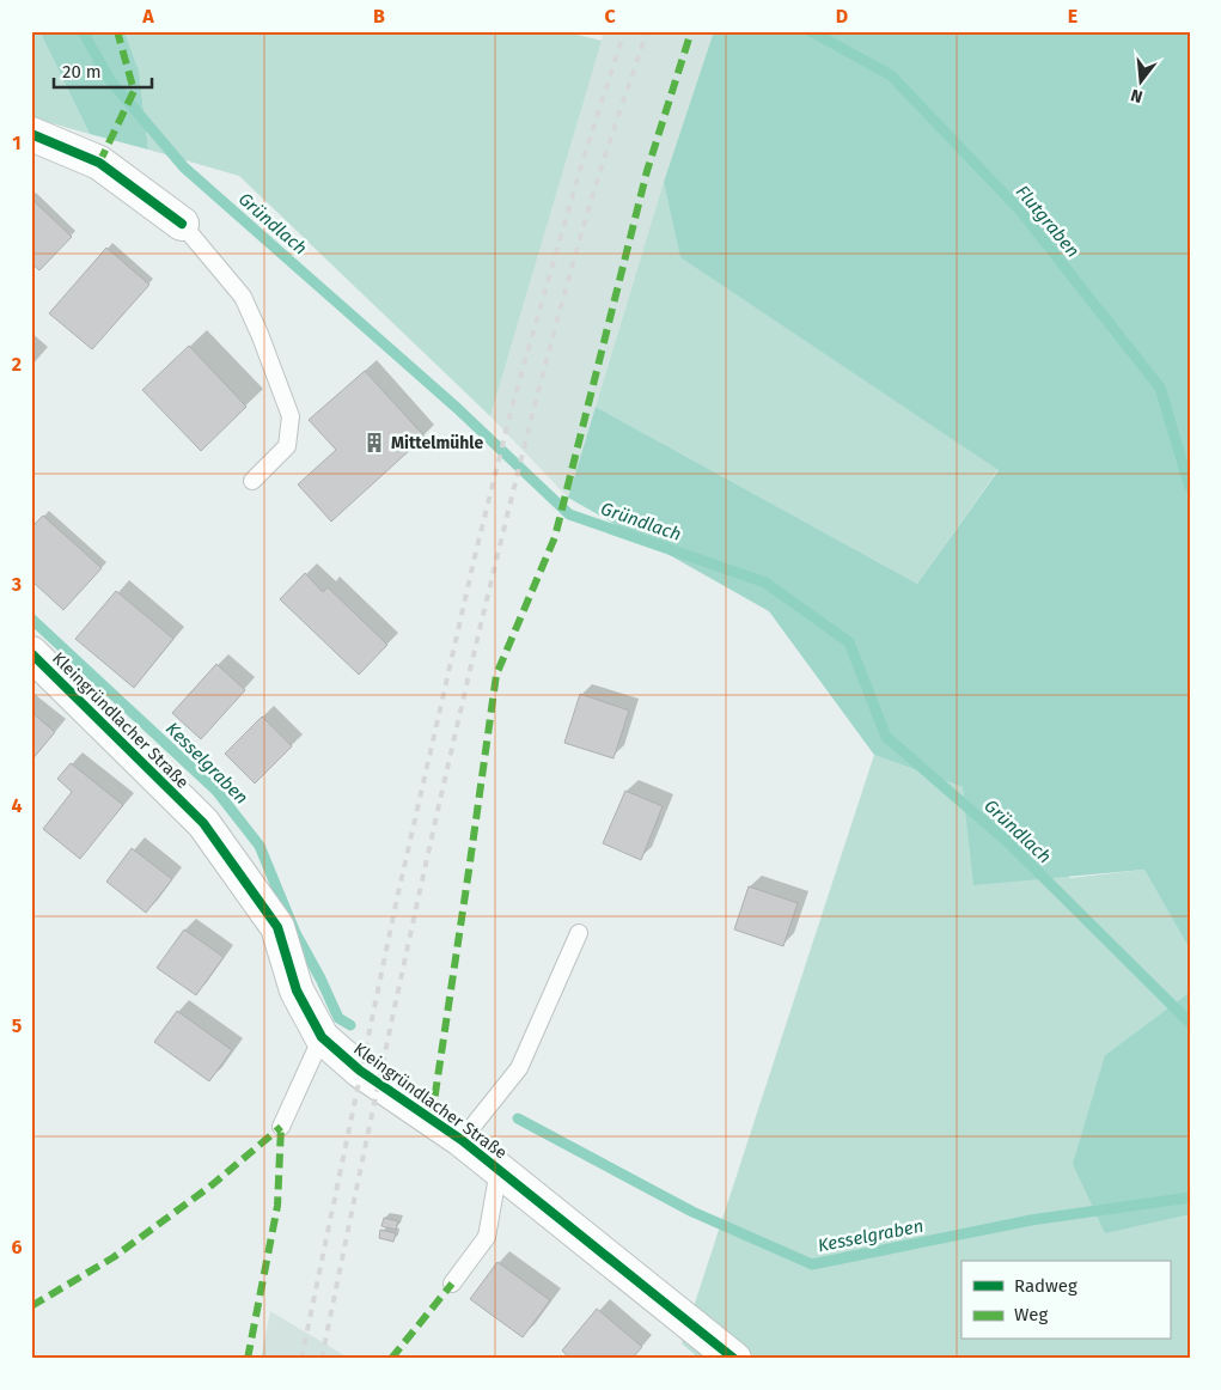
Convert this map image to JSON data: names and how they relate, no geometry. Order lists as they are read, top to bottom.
{
  "streets": {
    "street": ["Kleingründlacher Straße"]
  },
  "water": ["Flutgraben", "Gründlach", "Kesselgraben"],
  "places": {
    "building": ["Mittelmühle"]
  },
  "legend": ["Radweg", "Weg"],
  "scale_bar": "20 m",
  "north": "bottom",
  "grid": {
    "columns": [
      "A",
      "B",
      "C",
      "D",
      "E"
    ],
    "rows": [
      "1",
      "2",
      "3",
      "4",
      "5",
      "6"
    ]
  }
}
